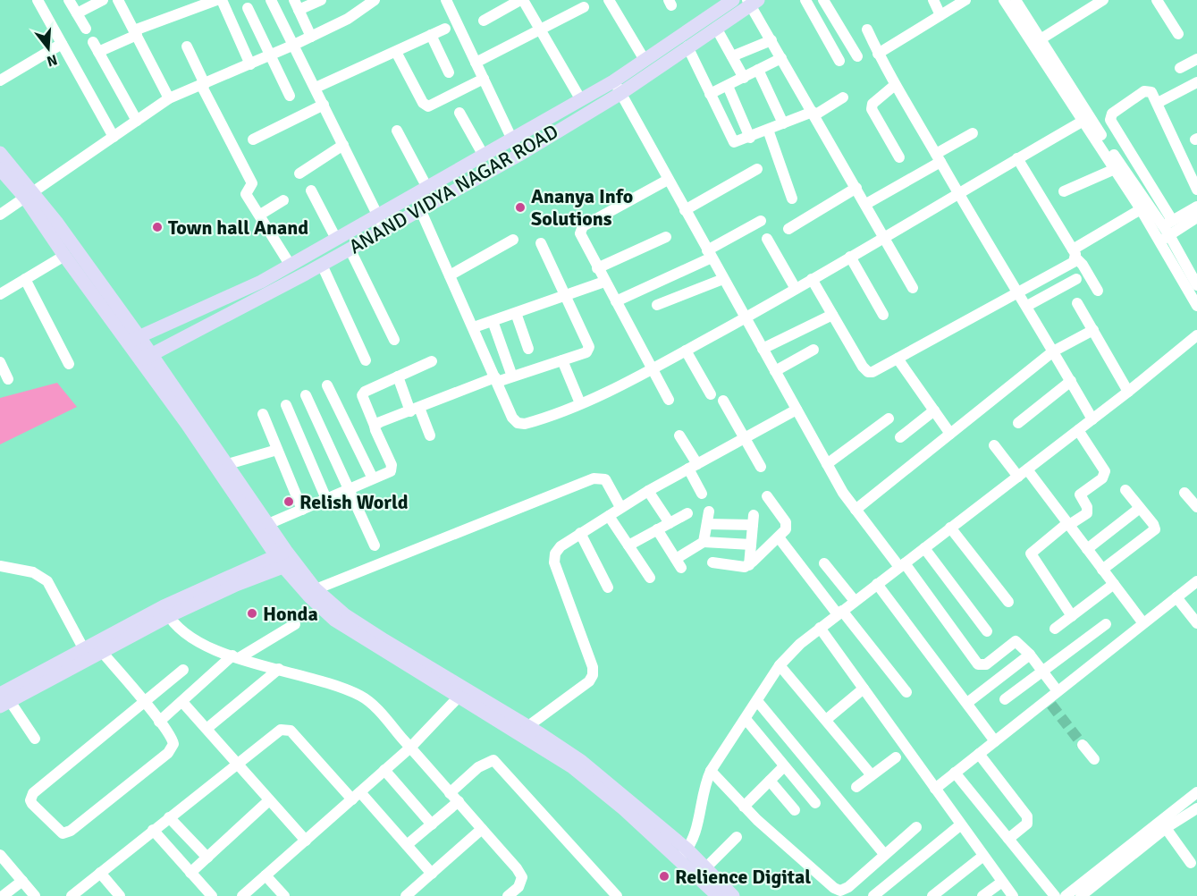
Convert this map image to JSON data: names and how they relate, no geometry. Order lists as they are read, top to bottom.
{
  "streets": {
    "main road": ["ANAND VIDYA NAGAR ROAD"]
  },
  "places": [
    "Ananya Info Solutions",
    "Town hall Anand",
    "Relish World",
    "Honda",
    "Relience Digital"
  ],
  "north": "bottom"
}
